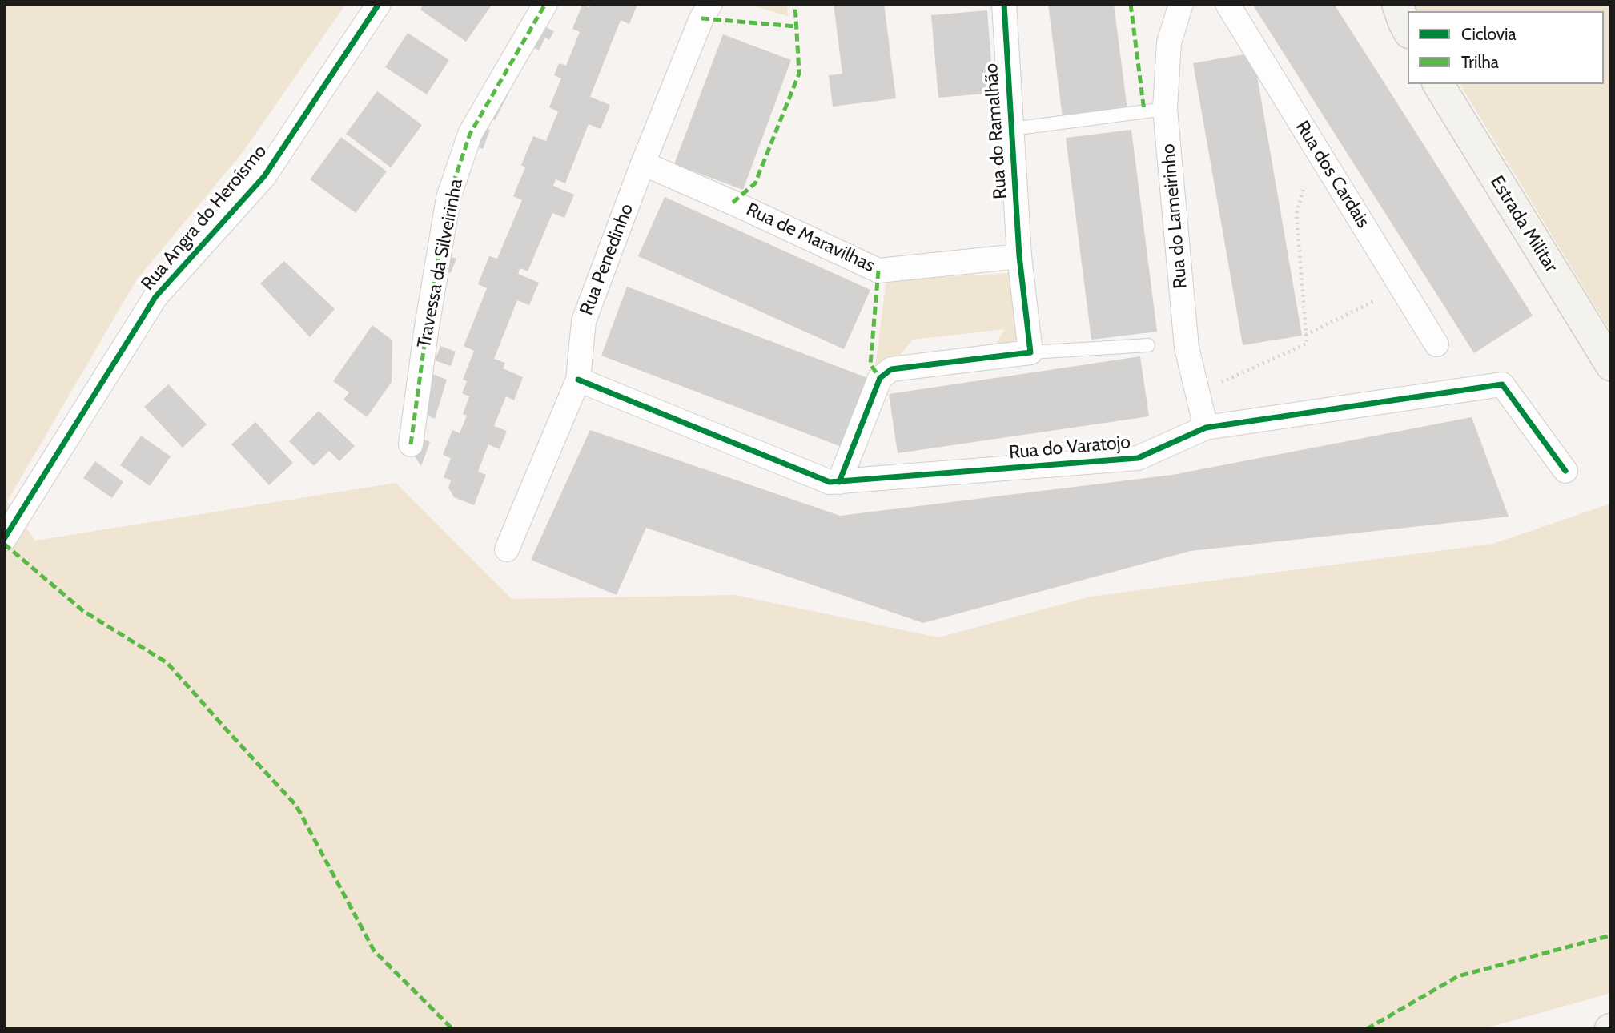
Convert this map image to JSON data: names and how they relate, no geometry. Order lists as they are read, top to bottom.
{
  "streets": {
    "street": [
      "Rua do Ramalhão",
      "Rua dos Cardais",
      "Rua do Lameirinho",
      "Rua Angra do Heroísmo",
      "Estrada Militar",
      "Rua de Maravilhas",
      "Rua Penedinho",
      "Travessa da Silveirinha",
      "Rua do Varatojo"
    ]
  },
  "crossings": [
    ["Rua do Ramalhão", "Rua de Maravilhas"],
    ["Rua do Lameirinho", "Rua do Varatojo"],
    ["Rua de Maravilhas", "Rua Penedinho"],
    ["Rua Penedinho", "Rua do Varatojo"]
  ],
  "legend": ["Ciclovia", "Trilha"]
}
